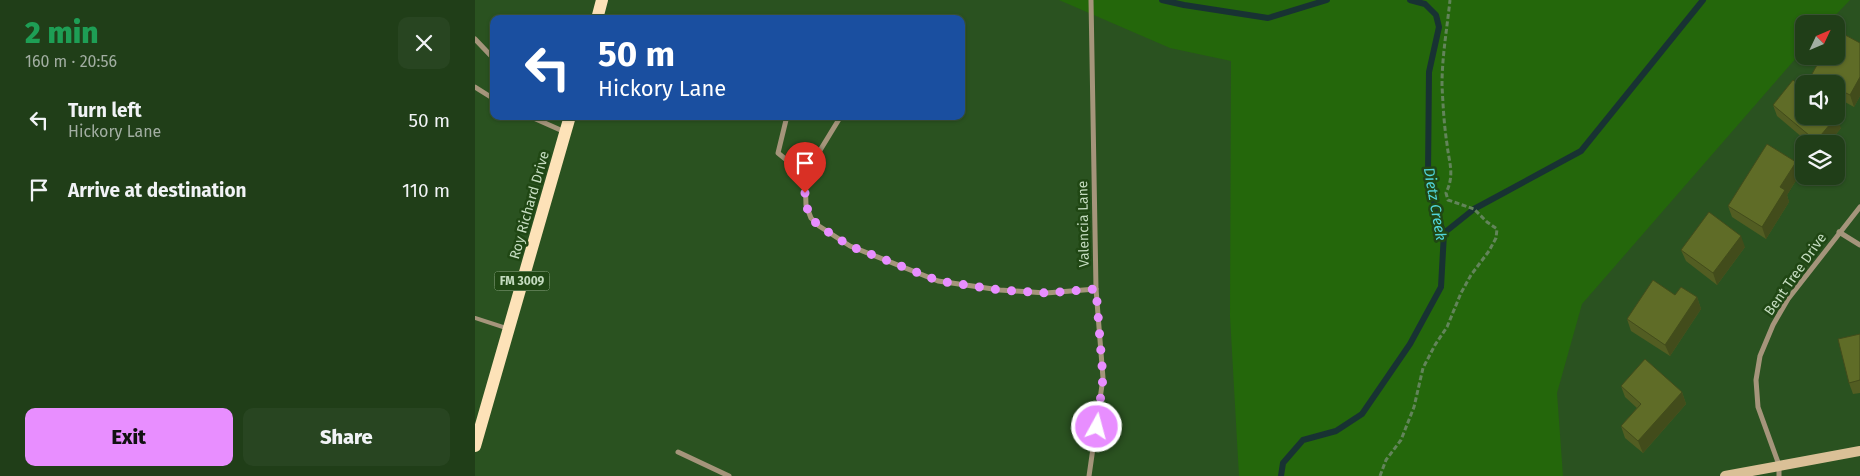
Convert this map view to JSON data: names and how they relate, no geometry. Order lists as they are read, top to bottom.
{
  "streets": {
    "main road": ["Roy Richard Drive", "FM 3009"],
    "street": ["Valencia Lane", "Bent Tree Drive"]
  },
  "water": ["Dietz Creek"],
  "north": "top right",
  "page": {
    "heading": ["2 min", "160 m · 20:56"],
    "turn": ["50 m", "Hickory Lane"],
    "list": [
      {
        "name": "Turn left",
        "note": "Hickory Lane",
        "value": "50 m"
      },
      {
        "name": "Arrive at destination",
        "value": "110 m"
      }
    ],
    "buttons": ["Exit", "Share"]
  }
}
